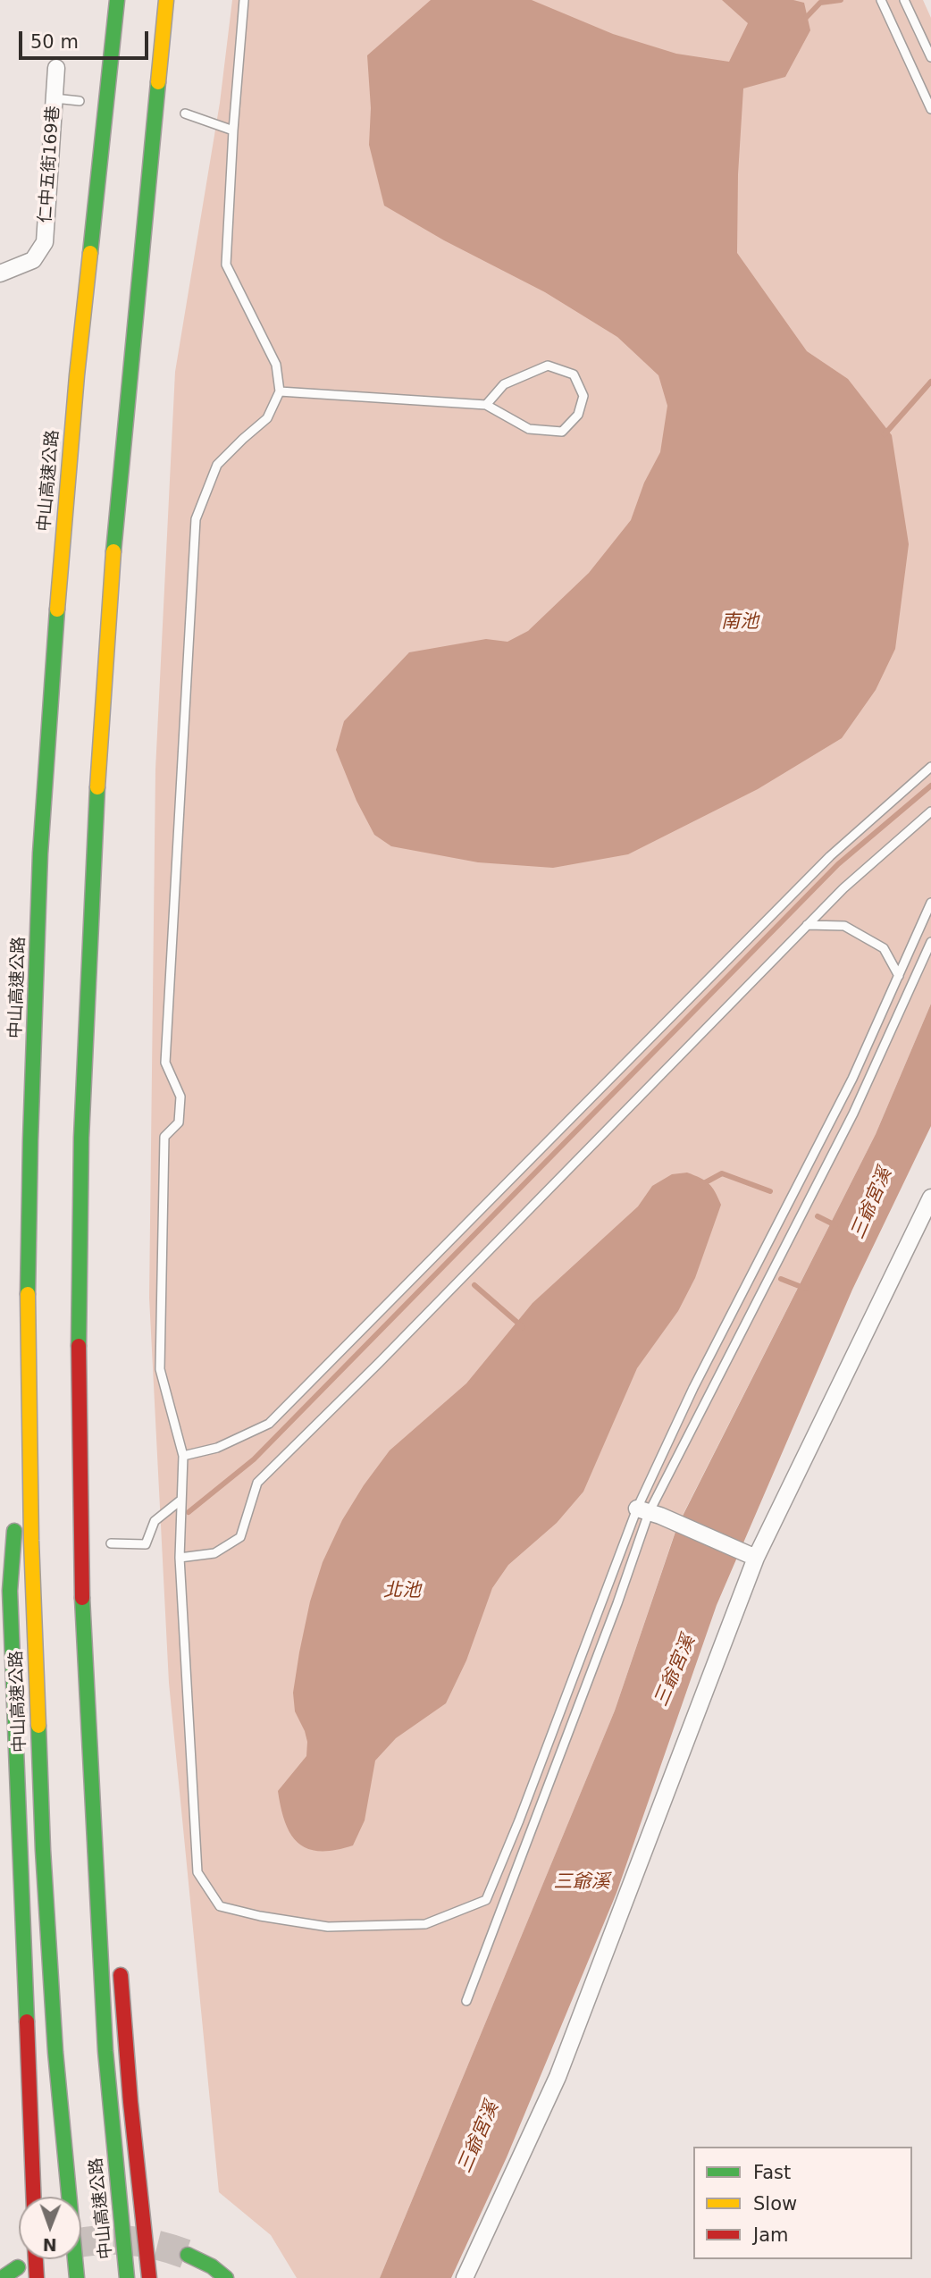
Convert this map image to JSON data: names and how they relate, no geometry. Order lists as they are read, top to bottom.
{
  "streets": {
    "highway": ["中山高速公路"],
    "street": ["仁中五街169巷"]
  },
  "water": [
    "南池",
    "三爺宮溪",
    "北池",
    "三爺溪"
  ],
  "legend": ["Fast", "Slow", "Jam"],
  "scale_bar": "50 m",
  "north": "bottom"
}
